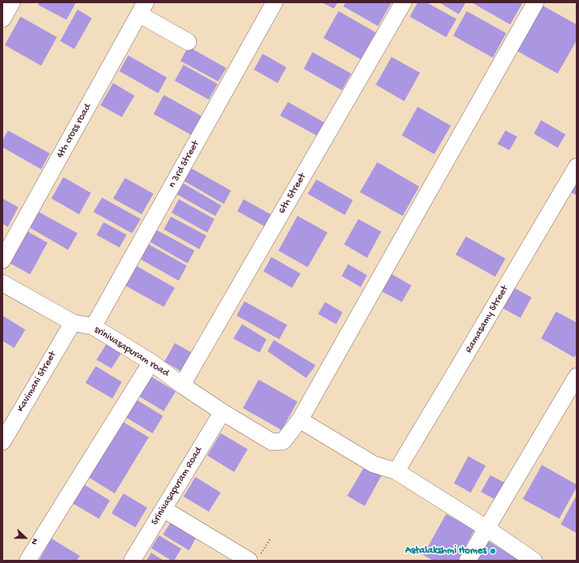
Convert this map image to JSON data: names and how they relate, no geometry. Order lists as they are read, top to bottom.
{
  "streets": {
    "street": [
      "4th cross road",
      "n 3rd Street",
      "6th Street",
      "Ramasamy Street",
      "srinivasapuram road",
      "Kavimani Street",
      "Srinivasapuram Road"
    ]
  },
  "crossings": [
    ["n 3rd Street", "srinivasapuram road"],
    ["6th Street", "srinivasapuram road"],
    ["srinivasapuram road", "Kavimani Street"],
    ["srinivasapuram road", "Srinivasapuram Road"]
  ],
  "places": ["Astalakshmi Homes"],
  "north": "right"
}
